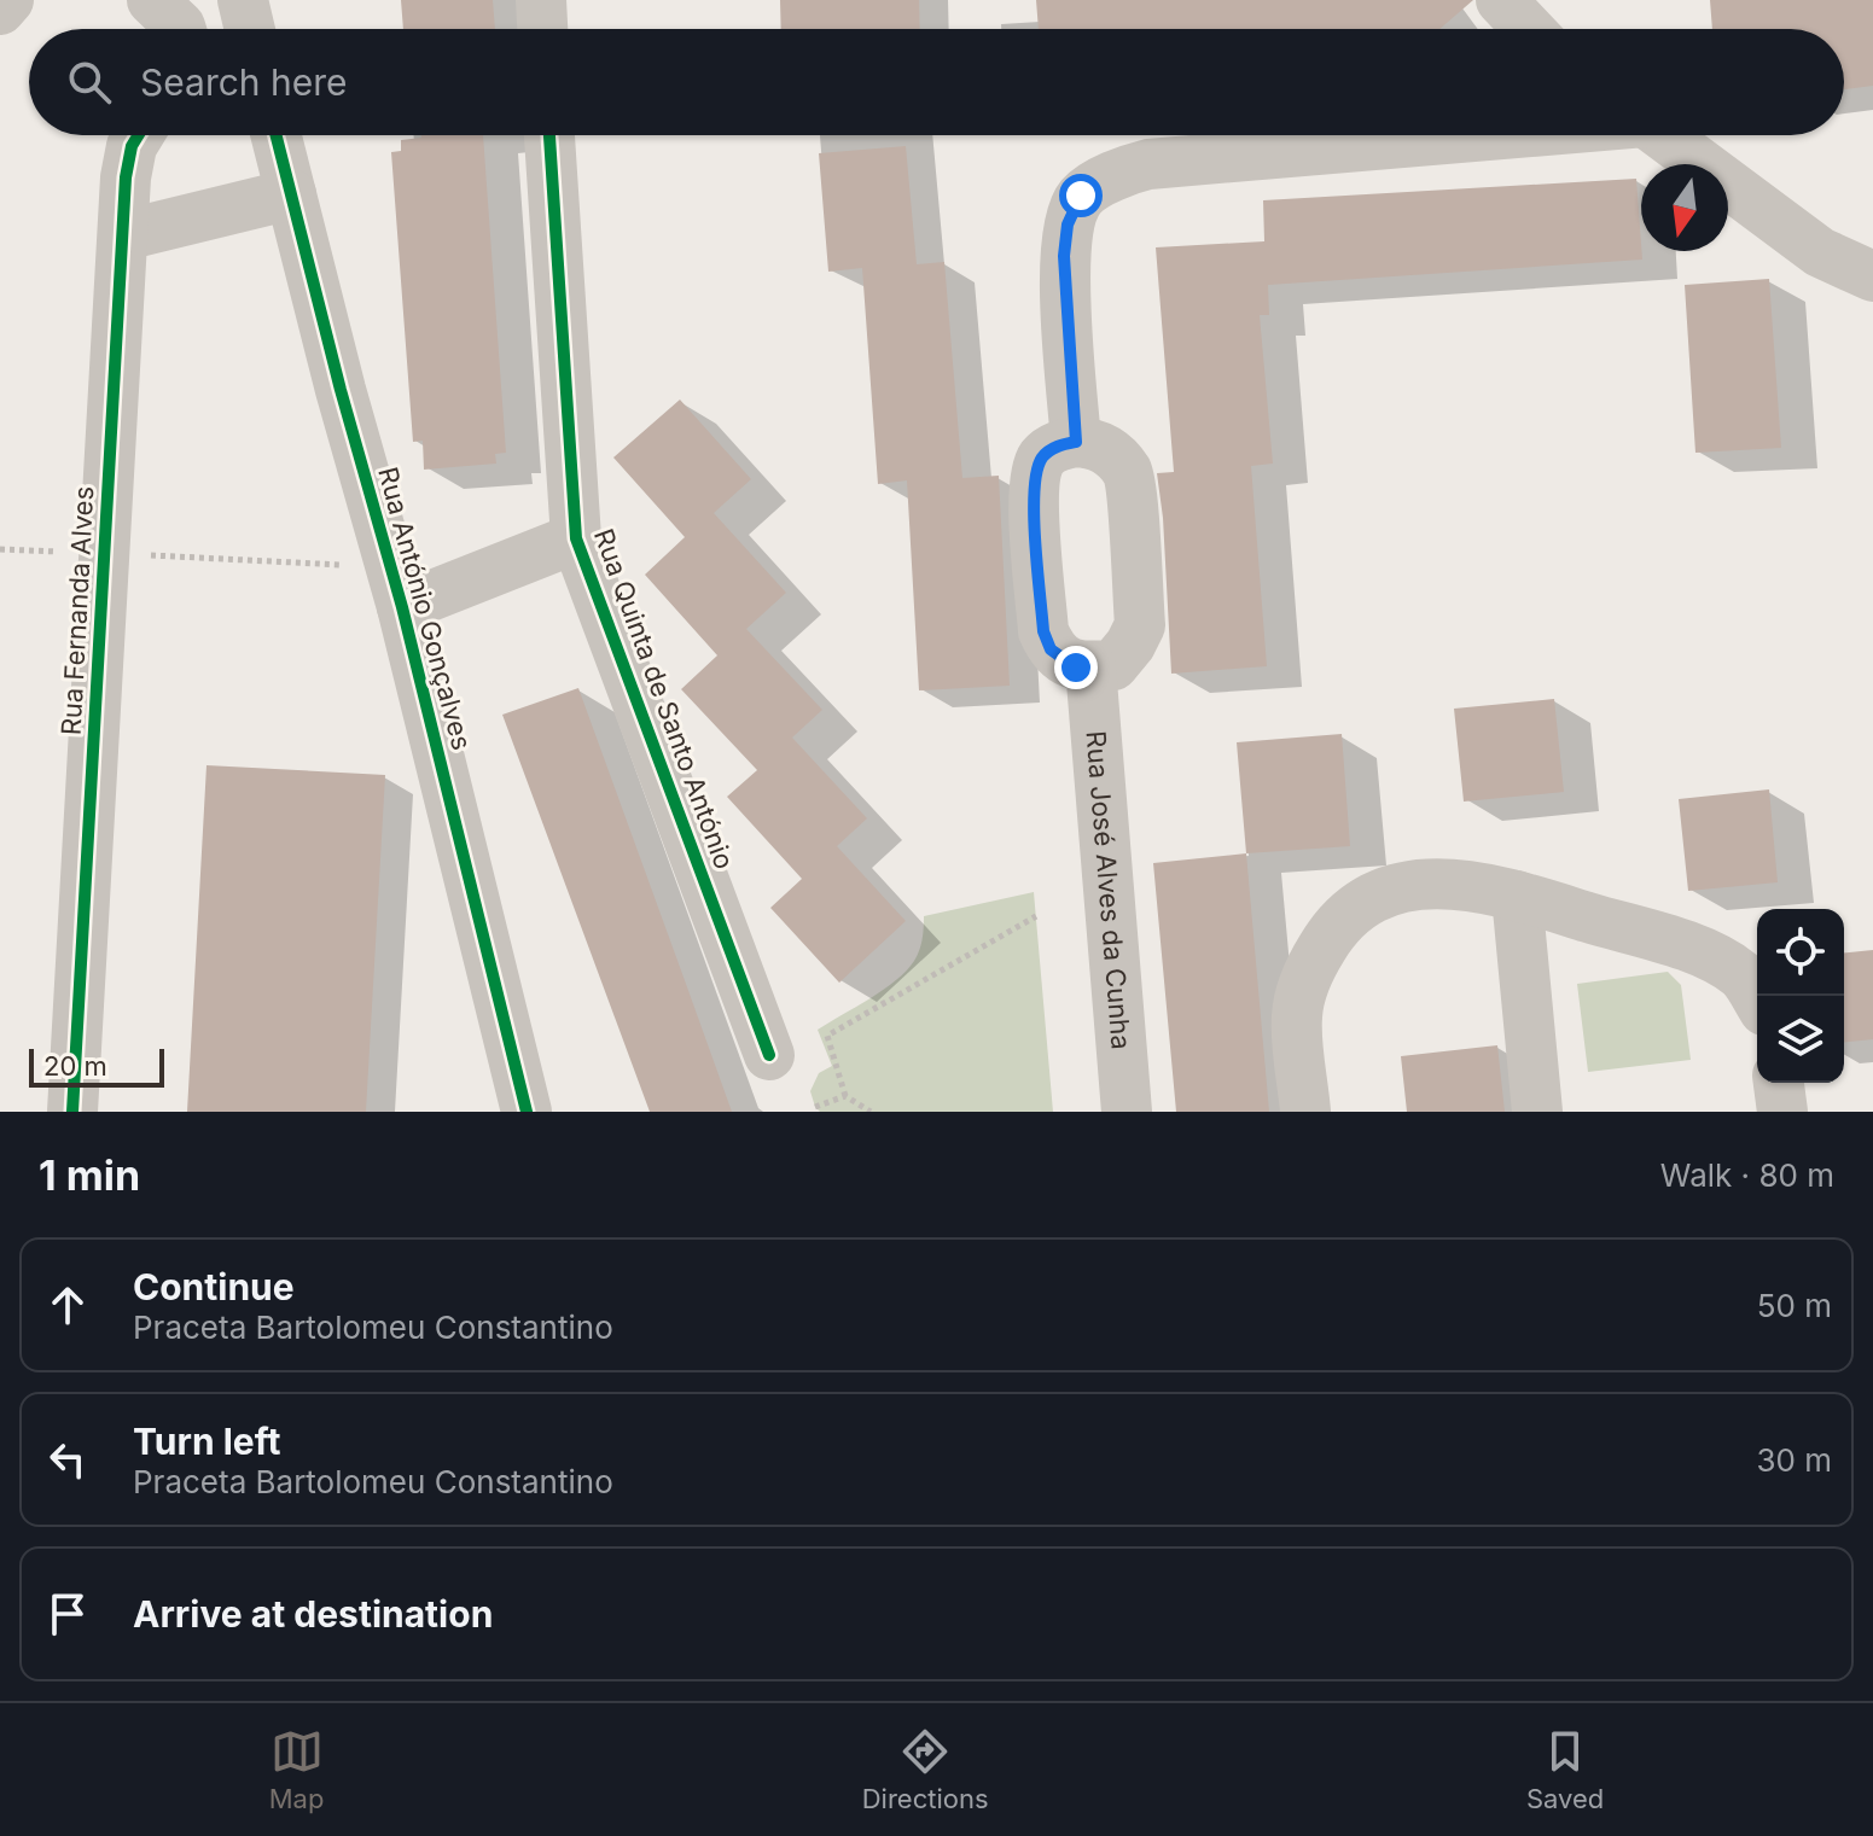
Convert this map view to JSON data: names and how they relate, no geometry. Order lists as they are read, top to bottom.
{
  "streets": {
    "street": [
      "Rua António Gonçalves",
      "Rua Fernanda Alves",
      "Rua Quinta de Santo António",
      "Rua José Alves da Cunha"
    ]
  },
  "crossings": [
    ["Rua António Gonçalves", "Rua Quinta de Santo António"]
  ],
  "scale_bar": "20 m",
  "north": "bottom",
  "page": {
    "search": "Search here",
    "scale": "20 m",
    "heading": ["1 min", "Walk · 80 m"],
    "list": [
      ["Continue", "Praceta Bartolomeu Constantino", "50 m"],
      ["Turn left", "Praceta Bartolomeu Constantino", "30 m"],
      "Arrive at destination"
    ],
    "nav": ["Map", "Directions", "Saved"]
  }
}
